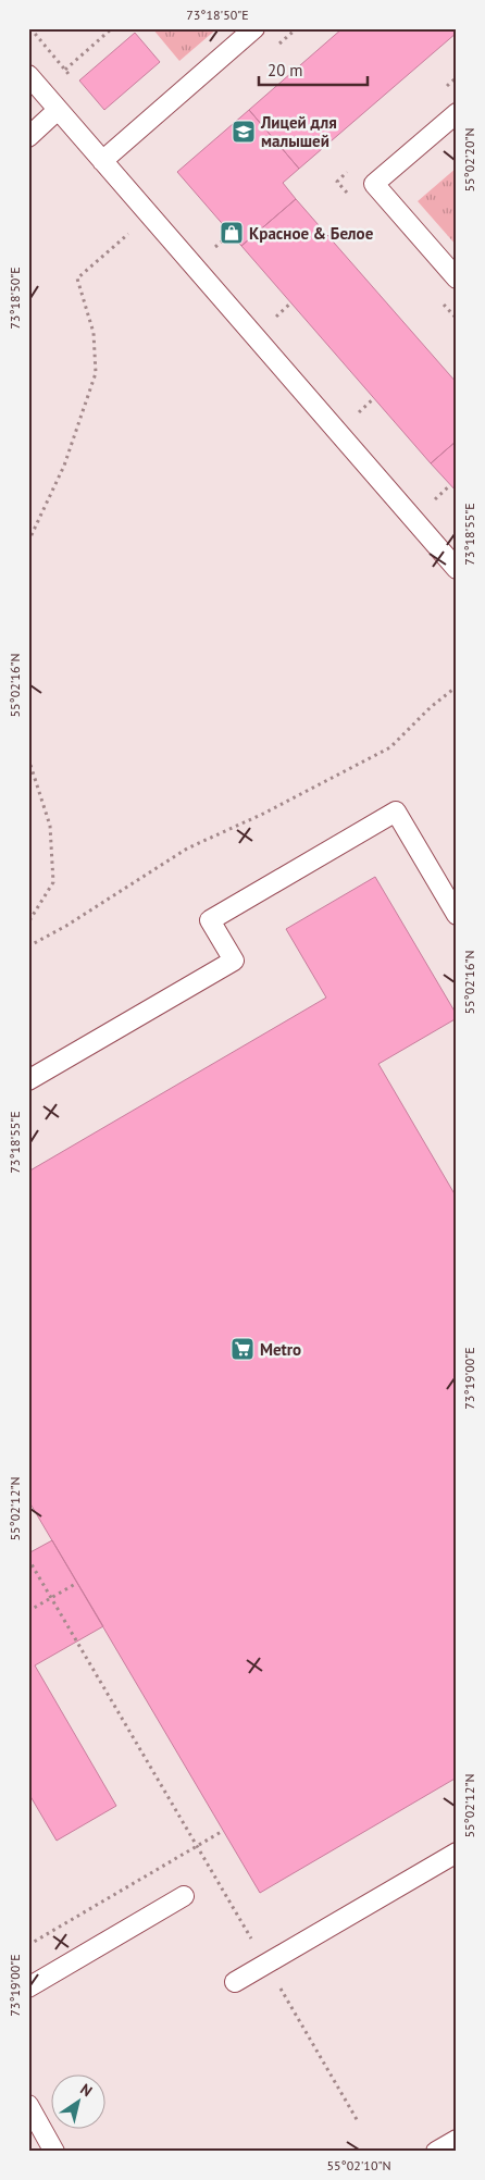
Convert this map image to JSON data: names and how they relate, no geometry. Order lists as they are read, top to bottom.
{
  "places": {
    "school or university": ["Лицей для малышей"],
    "shop": ["Красное & Белое"],
    "supermarket": ["Metro"]
  },
  "scale_bar": "20 m",
  "north": "top right",
  "coordinates": [
    "73°18'50\"E",
    "55°02'20\"N",
    "73°18'55\"E",
    "55°02'16\"N",
    "73°19'00\"E",
    "55°02'12\"N",
    "55°02'10\"N"
  ]
}
